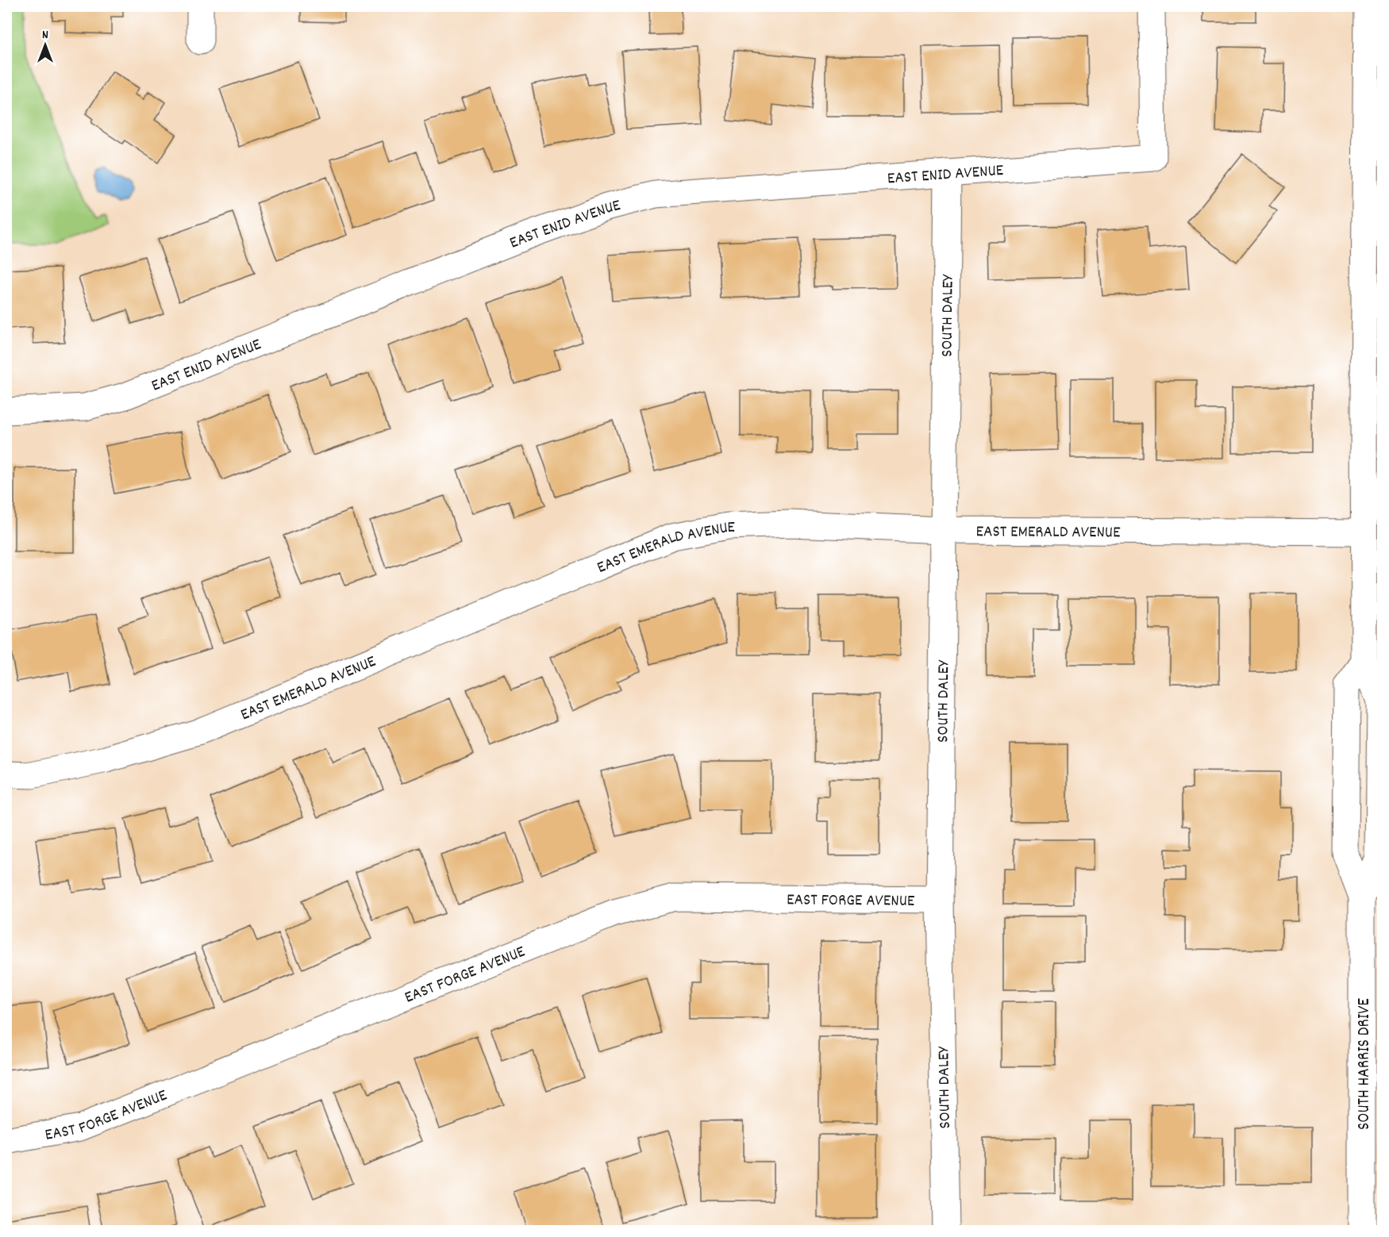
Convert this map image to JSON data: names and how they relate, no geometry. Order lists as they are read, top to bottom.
{
  "streets": {
    "street": [
      "EAST ENID AVENUE",
      "SOUTH DALEY",
      "EAST EMERALD AVENUE",
      "EAST FORGE AVENUE",
      "SOUTH HARRIS DRIVE"
    ]
  },
  "crossings": [
    ["EAST ENID AVENUE", "SOUTH DALEY"],
    ["SOUTH DALEY", "EAST EMERALD AVENUE"],
    ["SOUTH DALEY", "EAST FORGE AVENUE"],
    ["EAST EMERALD AVENUE", "SOUTH HARRIS DRIVE"]
  ],
  "north": "top"
}
